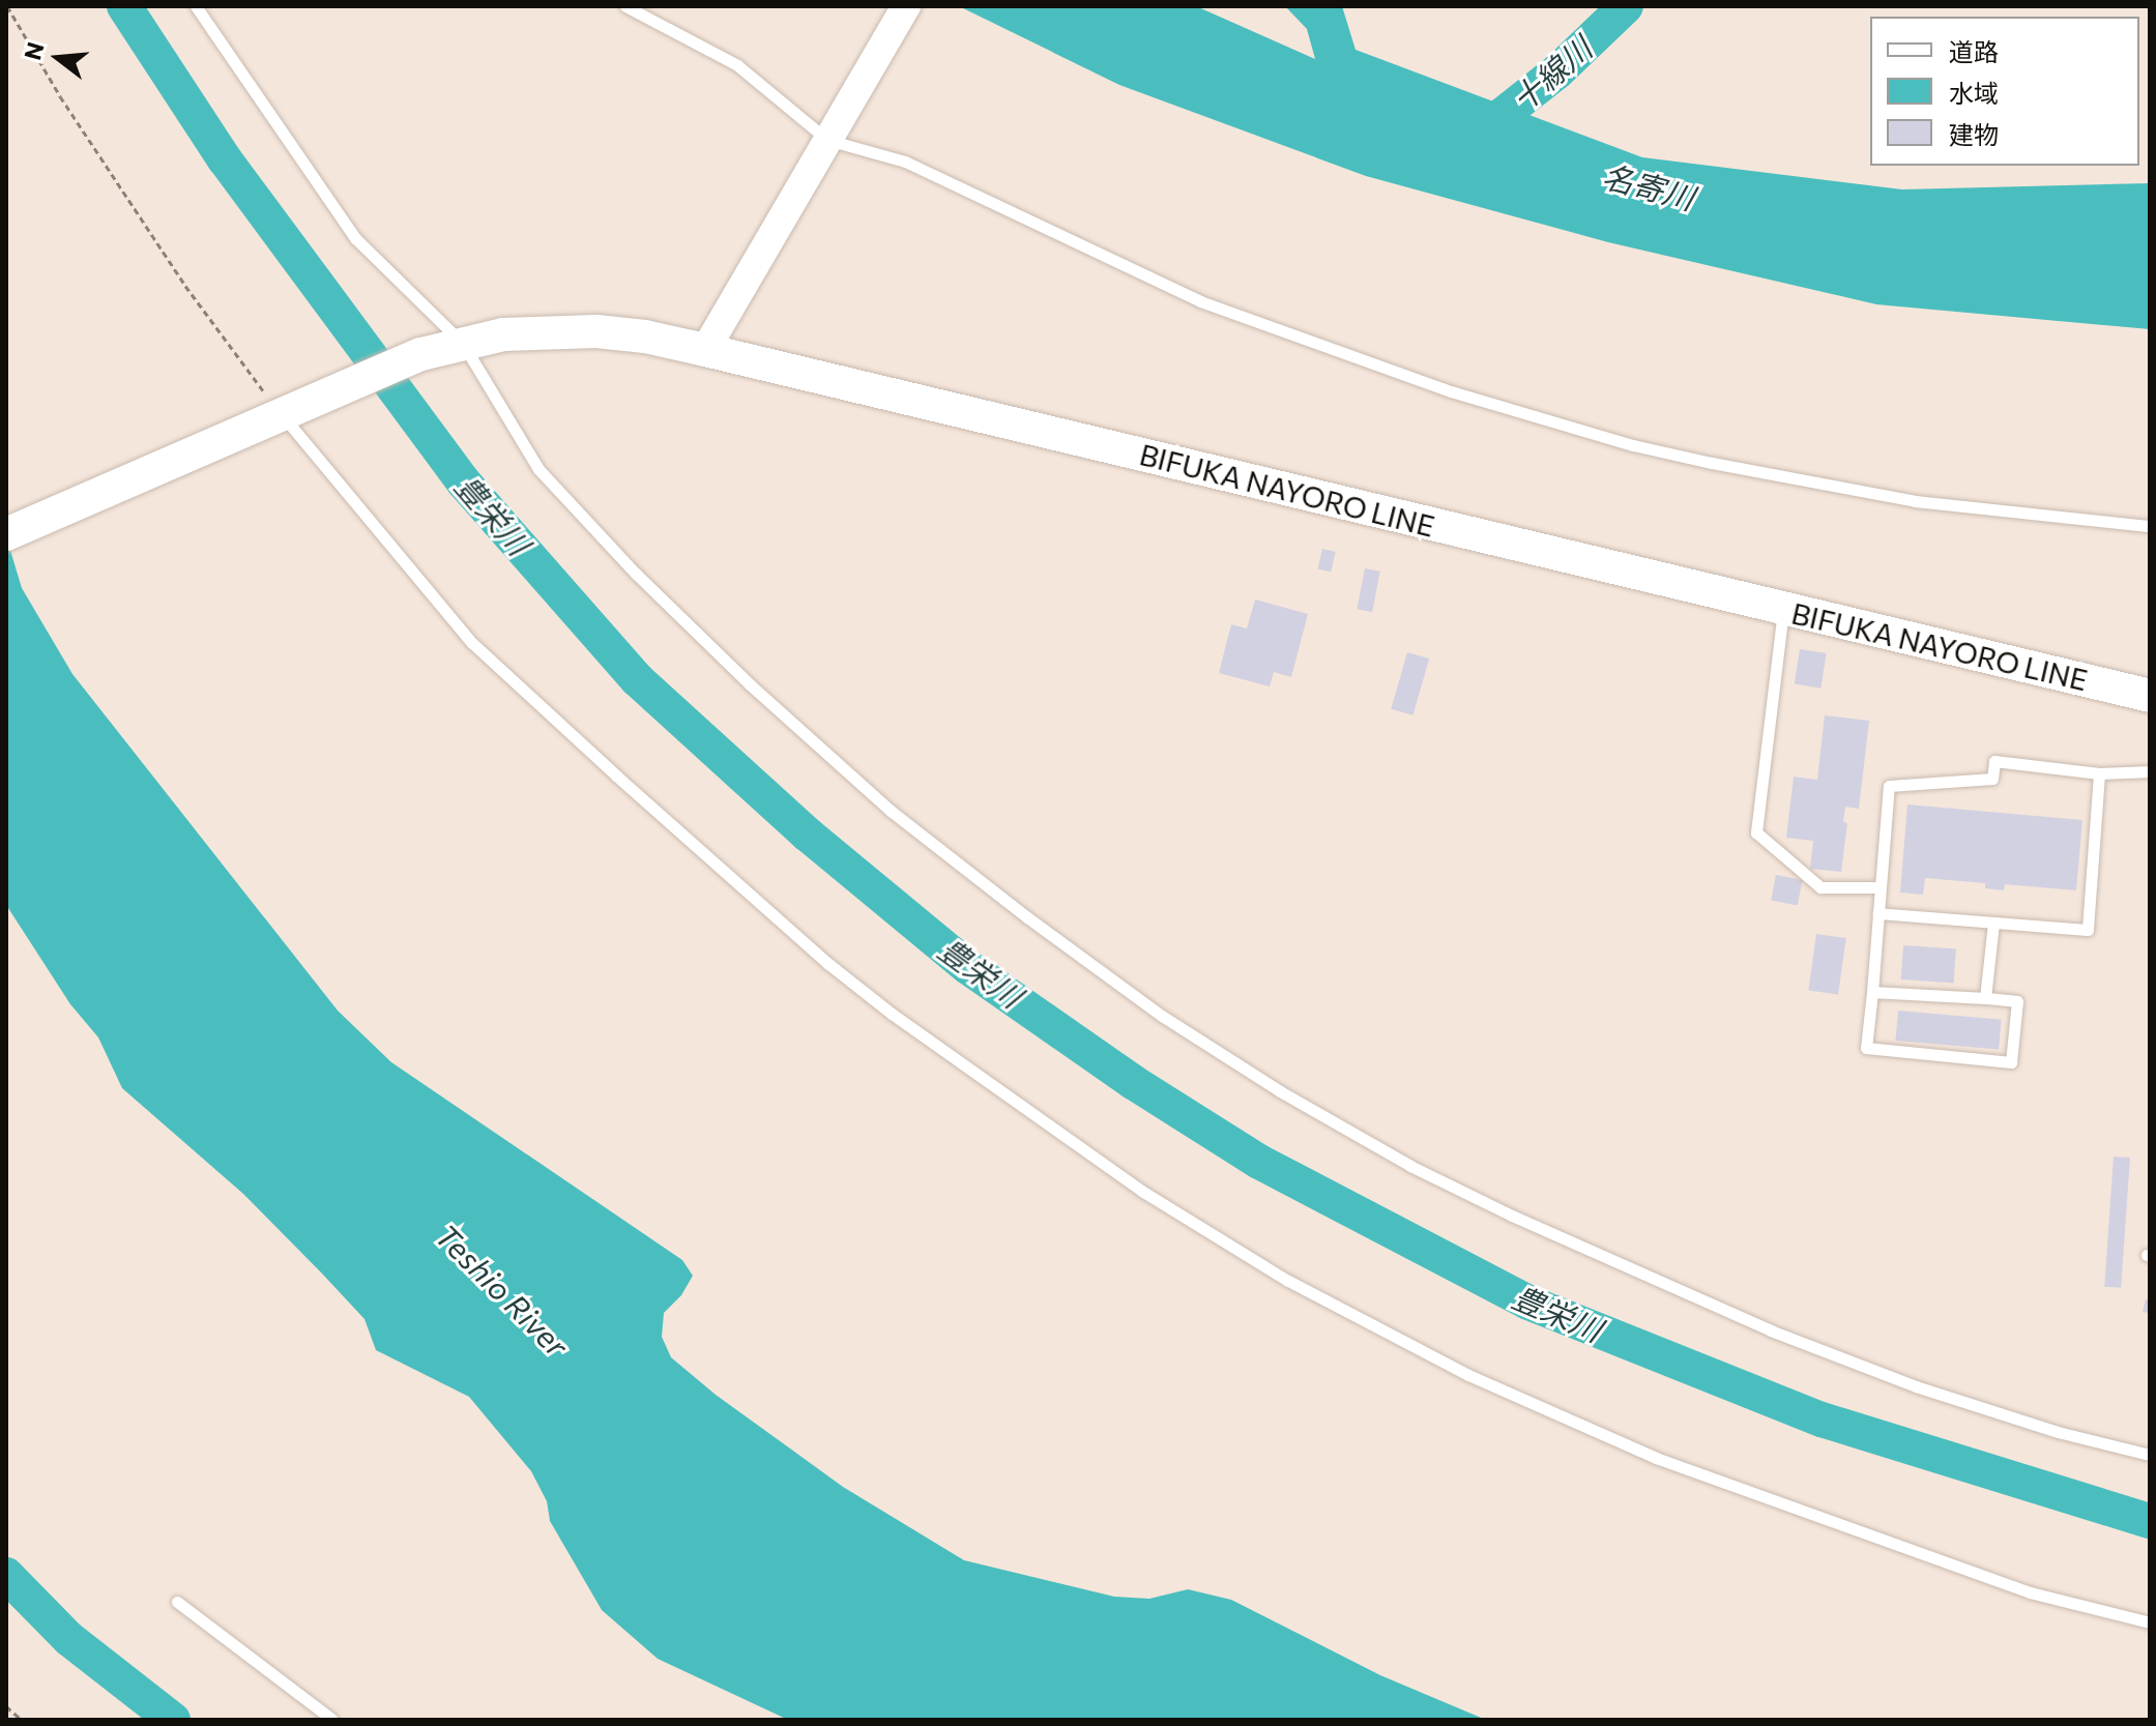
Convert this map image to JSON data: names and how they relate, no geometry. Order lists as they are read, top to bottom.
{
  "streets": {
    "main road": ["BIFUKA NAYORO LINE"]
  },
  "water": [
    "十線川",
    "名寄川",
    "豊栄川",
    "Teshio River"
  ],
  "legend": ["道路", "水域", "建物"],
  "north": "left"
}
